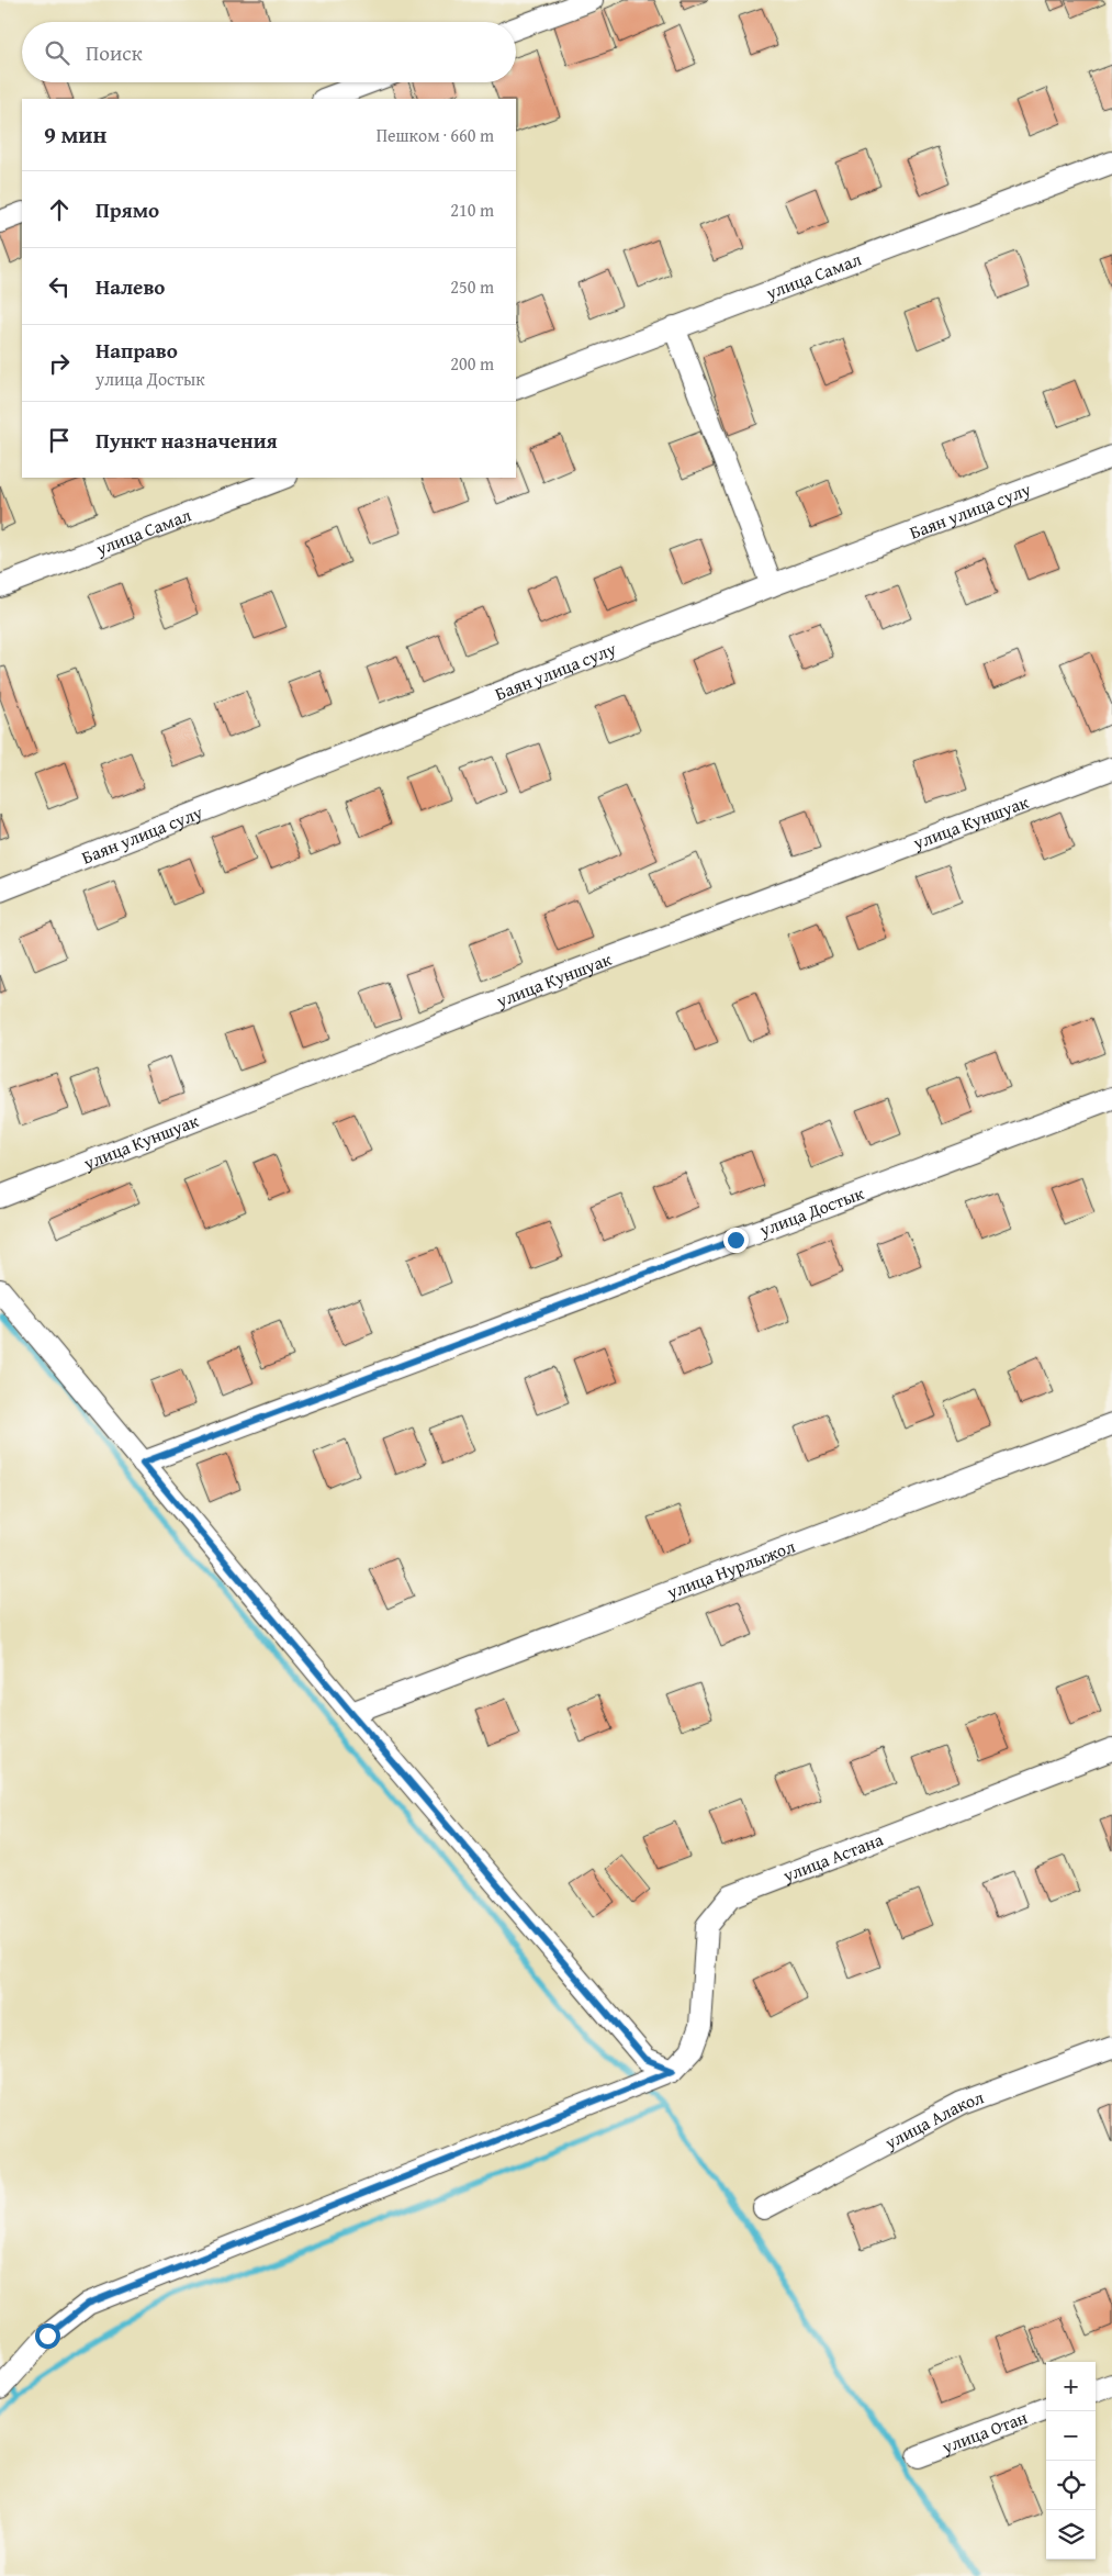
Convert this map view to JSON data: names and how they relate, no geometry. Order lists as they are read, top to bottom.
{
  "streets": {
    "street": [
      "улица Самал",
      "Баян улица сулу",
      "улица Куншуак",
      "улица Достык",
      "улица Нурлыжол",
      "улица Астана",
      "улица Алакол",
      "улица Отан"
    ]
  },
  "page": {
    "search": "Поиск",
    "heading": ["9 мин", "Пешком · 660 m"],
    "list": [
      ["Прямо", "210 m"],
      ["Налево", "250 m"],
      ["Направо", "улица Достык", "200 m"],
      "Пункт назначения"
    ],
    "map_buttons": ["+", "−"]
  }
}
